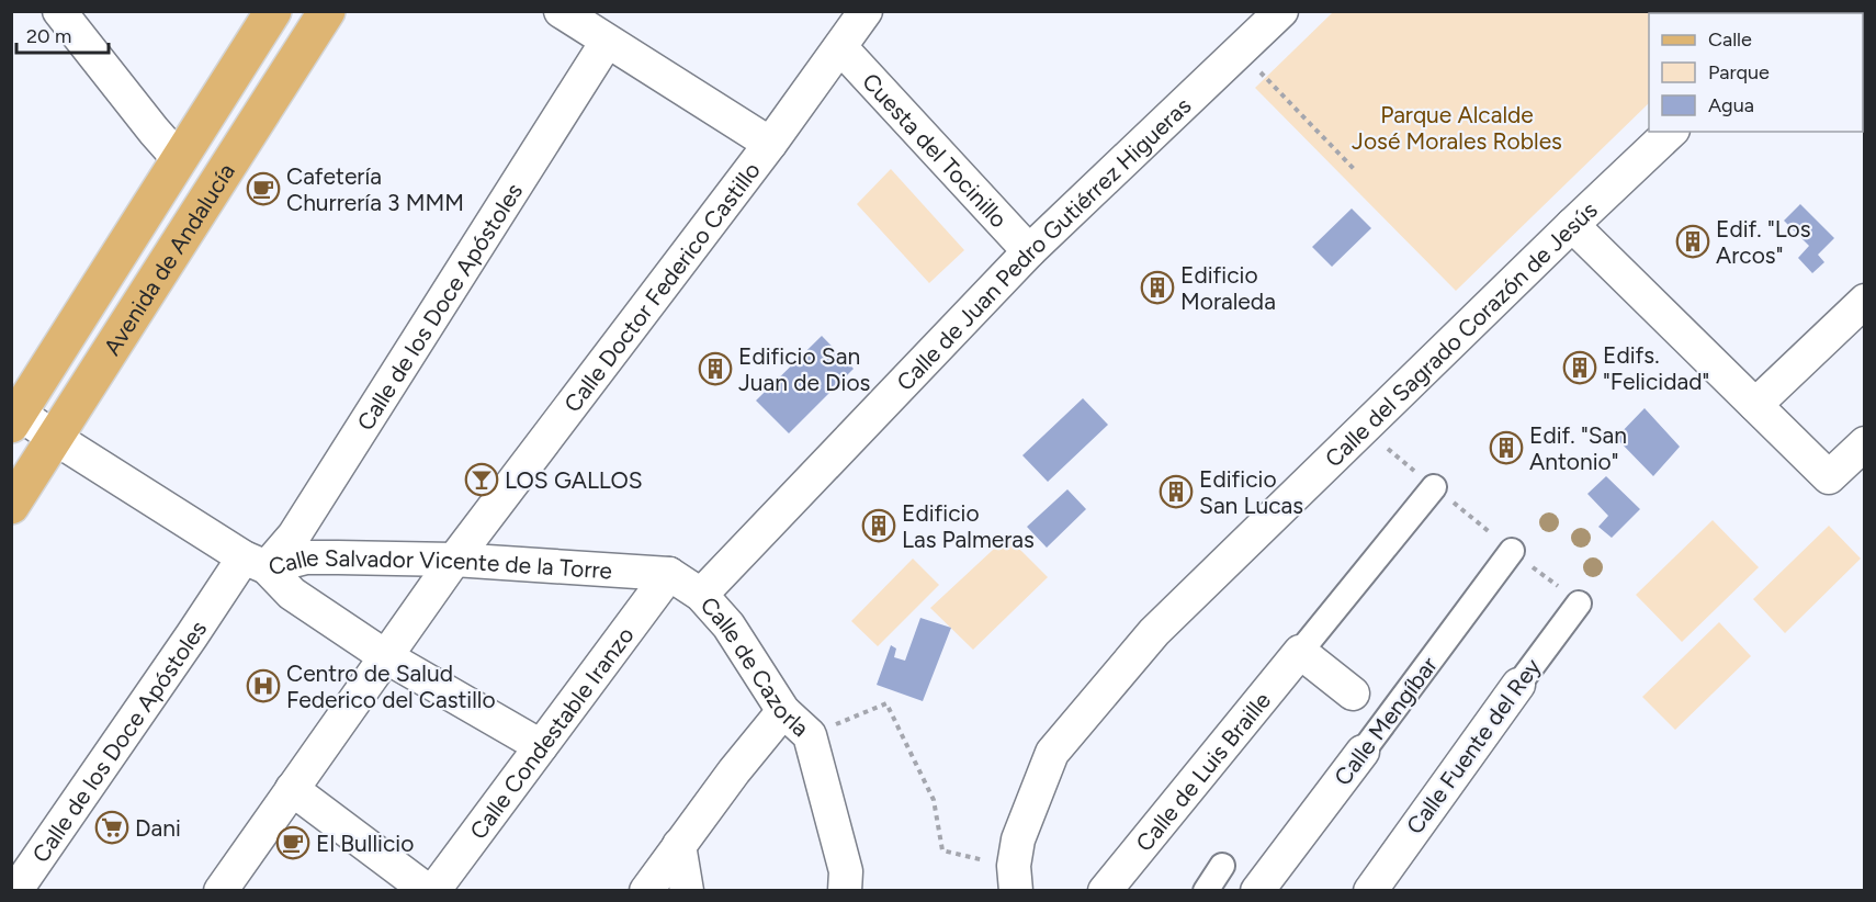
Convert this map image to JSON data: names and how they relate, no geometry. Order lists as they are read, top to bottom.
{
  "streets": {
    "main road": ["Avenida de Andalucía"],
    "street": [
      "Cuesta del Tocinillo",
      "Calle de Juan Pedro Gutiérrez Higueras",
      "Calle Doctor Federico Castillo",
      "Calle de los Doce Apóstoles",
      "Calle del Sagrado Corazón de Jesús",
      "Calle Salvador Vicente de la Torre",
      "Calle de Cazorla",
      "Calle Mengíbar",
      "Calle Condestable Iranzo",
      "Calle Fuente del Rey",
      "Calle de Luis Braille"
    ]
  },
  "crossings": [
    ["Cuesta del Tocinillo", "Calle de Juan Pedro Gutiérrez Higueras"],
    ["Cuesta del Tocinillo", "Calle Doctor Federico Castillo"],
    ["Calle de Juan Pedro Gutiérrez Higueras", "Calle de Cazorla"],
    ["Avenida de Andalucía", "Calle Salvador Vicente de la Torre"],
    ["Calle Doctor Federico Castillo", "Calle Salvador Vicente de la Torre"],
    ["Calle de los Doce Apóstoles", "Calle Salvador Vicente de la Torre"],
    ["Calle Salvador Vicente de la Torre", "Calle de Cazorla"],
    ["Calle Salvador Vicente de la Torre", "Calle Condestable Iranzo"],
    ["Calle de Cazorla", "Calle Condestable Iranzo"]
  ],
  "parks": ["Parque Alcalde José Morales Robles"],
  "places": {
    "cafe": ["Cafetería Churrería 3 MMM", "El Bullicio"],
    "building": [
      "Edif. \"Los Arcos\"",
      "Edificio Moraleda",
      "Edifs. \"Felicidad\"",
      "Edificio San Juan de Dios",
      "Edif. \"San Antonio\"",
      "Edificio San Lucas",
      "Edificio Las Palmeras"
    ],
    "bar": ["LOS GALLOS"],
    "hospital": ["Centro de Salud Federico del Castillo"],
    "supermarket": ["Dani"]
  },
  "legend": ["Calle", "Parque", "Agua"],
  "scale_bar": "20 m"
}
